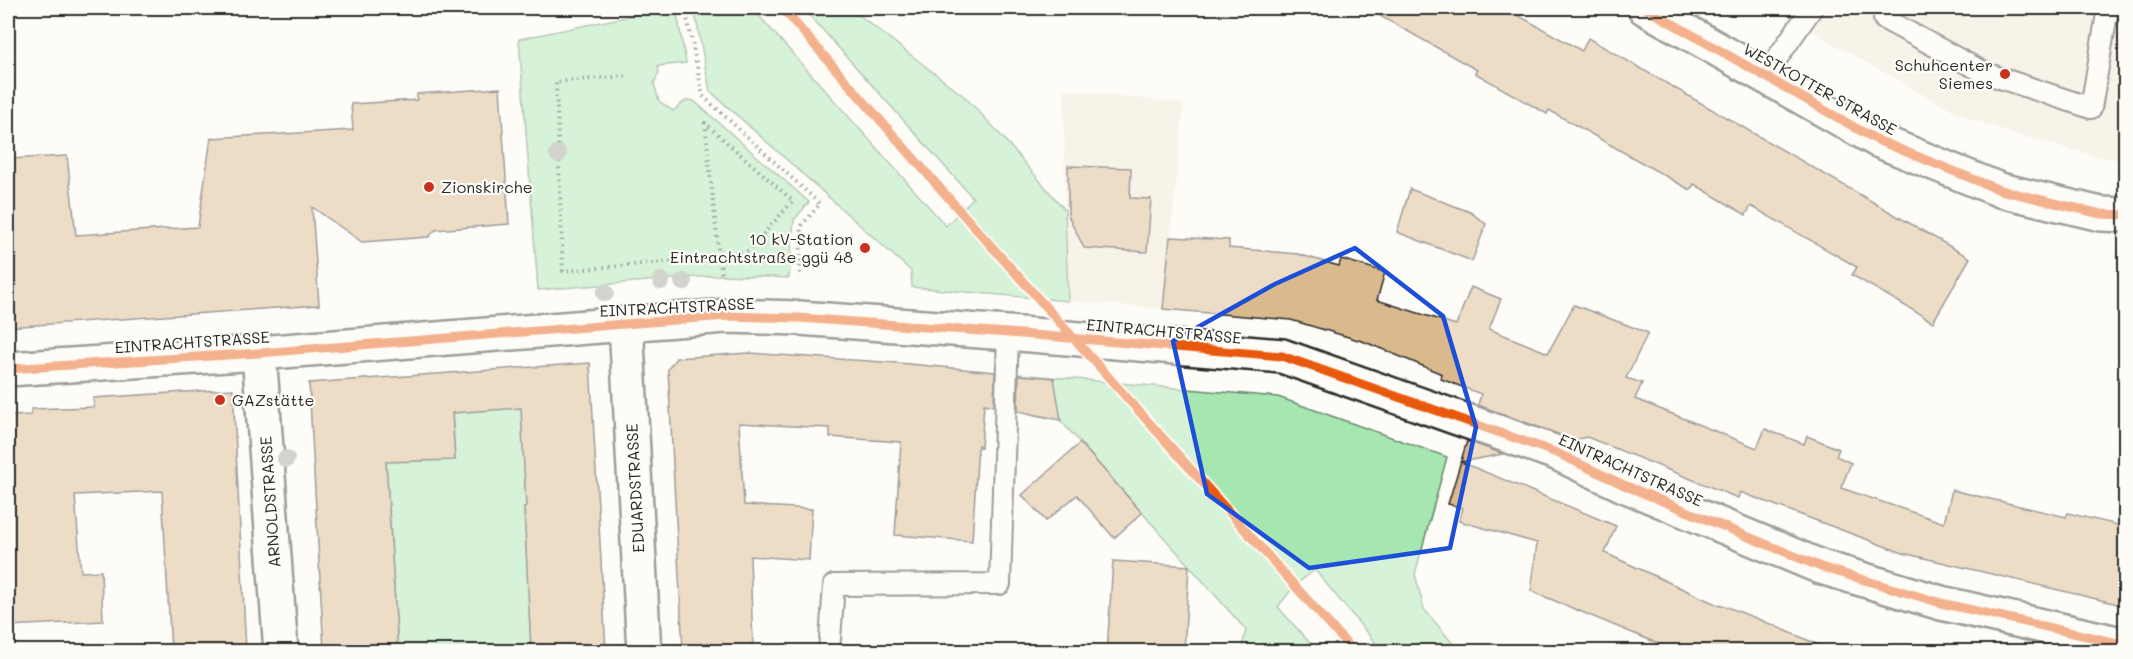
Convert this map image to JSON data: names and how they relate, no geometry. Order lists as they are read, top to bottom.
{
  "streets": {
    "street": [
      "WESTKOTTER STRASSE",
      "EINTRACHTSTRASSE",
      "EDUARDSTRASSE",
      "ARNOLDSTRASSE"
    ]
  },
  "crossings": [
    ["EINTRACHTSTRASSE", "EDUARDSTRASSE"],
    ["EINTRACHTSTRASSE", "ARNOLDSTRASSE"]
  ],
  "places": [
    "Schuhcenter Siemes",
    "Zionskirche",
    "10 kV-Station Eintrachtstraße ggü 48",
    "GAZstätte"
  ]
}
